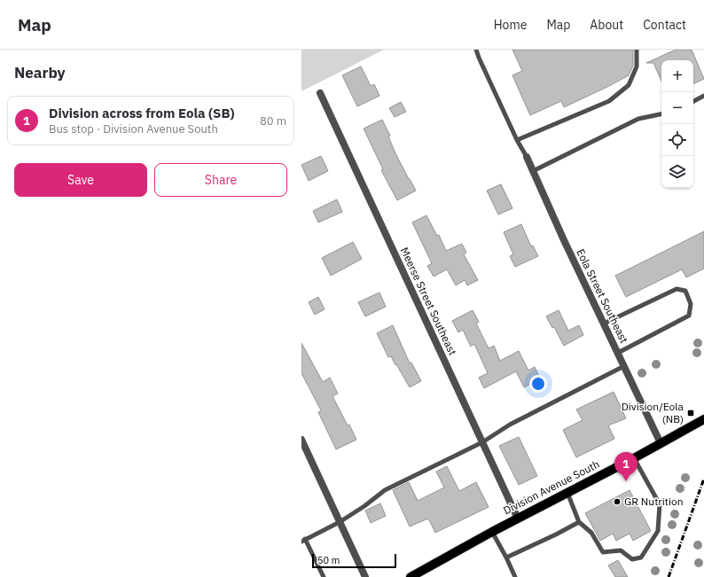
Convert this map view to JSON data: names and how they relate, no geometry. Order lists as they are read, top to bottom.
{
  "streets": {
    "main road": ["Division Avenue South"],
    "street": ["Eola Street Southeast", "Meerse Street Southeast"]
  },
  "crossings": [
    ["Eola Street Southeast", "Division Avenue South"],
    ["Meerse Street Southeast", "Division Avenue South"]
  ],
  "places": {
    "transit": ["Division/Eola (NB)"],
    "other": ["GR Nutrition"]
  },
  "scale_bar": "50 m",
  "page": {
    "header": "Map",
    "nav": [
      "Home",
      "Map",
      "About",
      "Contact"
    ],
    "heading": "Nearby",
    "map_buttons": ["+", "−"],
    "list": [
      {
        "mark": "1",
        "name": "Division across from Eola (SB)",
        "note": "Bus stop · Division Avenue South",
        "value": "80 m"
      }
    ],
    "buttons": ["Save", "Share"],
    "pins": "1",
    "scale": "50 m"
  }
}
